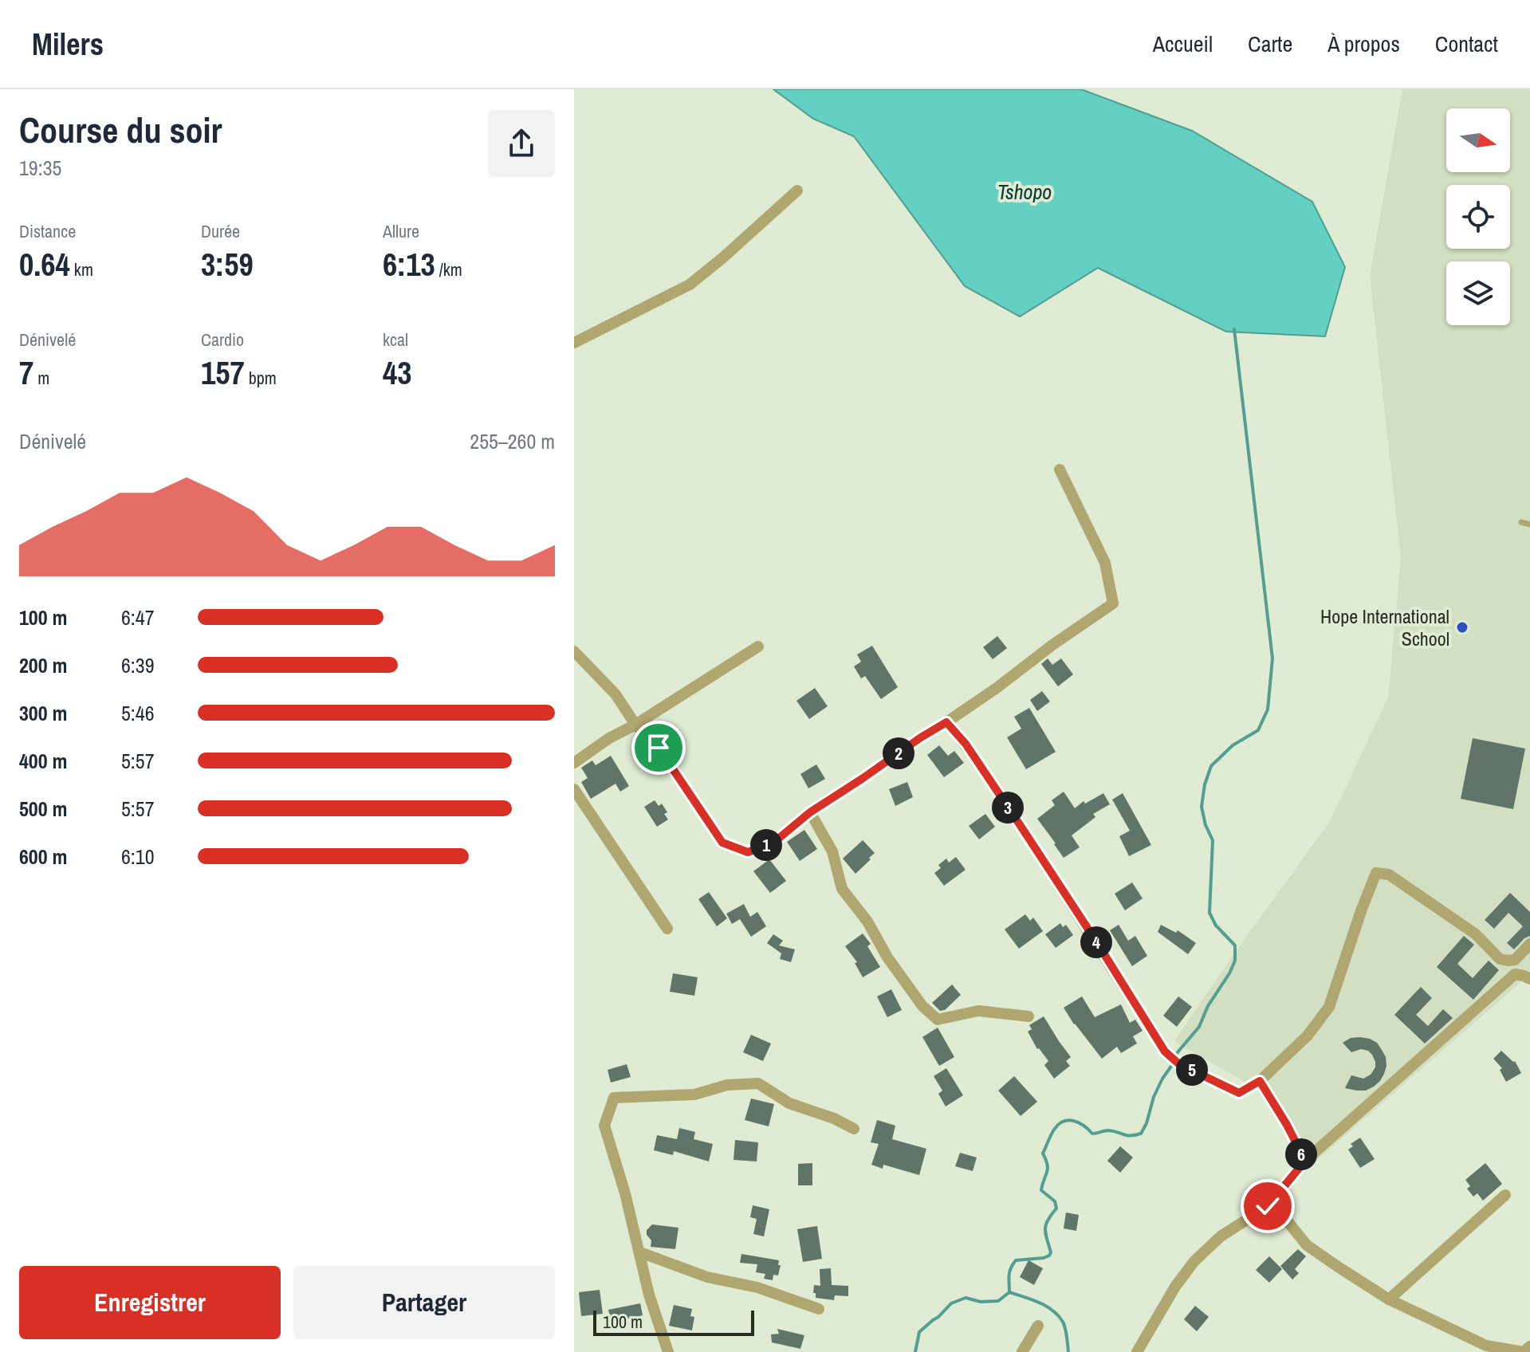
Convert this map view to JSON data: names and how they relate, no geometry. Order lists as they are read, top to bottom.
{
  "water": ["Tshopo"],
  "places": ["Hope International School"],
  "scale_bar": "100 m",
  "north": "right",
  "page": {
    "header": "Milers",
    "nav": [
      "Accueil",
      "Carte",
      "À propos",
      "Contact"
    ],
    "heading": ["Course du soir", "19:35"],
    "stats": [
      ["Distance", "0.64 km"],
      ["Durée", "3:59"],
      ["Allure", "6:13 /km"],
      ["Dénivelé", "7 m"],
      ["Cardio", "157 bpm"],
      ["kcal", "43"]
    ],
    "chart": ["Dénivelé", "255–260 m"],
    "list": [
      {
        "name": "100 m",
        "note": "6:47"
      },
      {
        "name": "200 m",
        "note": "6:39"
      },
      {
        "name": "300 m",
        "note": "5:46"
      },
      {
        "name": "400 m",
        "note": "5:57"
      },
      {
        "name": "500 m",
        "note": "5:57"
      },
      {
        "name": "600 m",
        "note": "6:10"
      }
    ],
    "pins": [
      "2",
      "3",
      "1",
      "4",
      "5",
      "6"
    ],
    "buttons": ["Enregistrer", "Partager"],
    "scale": "100 m"
  }
}
